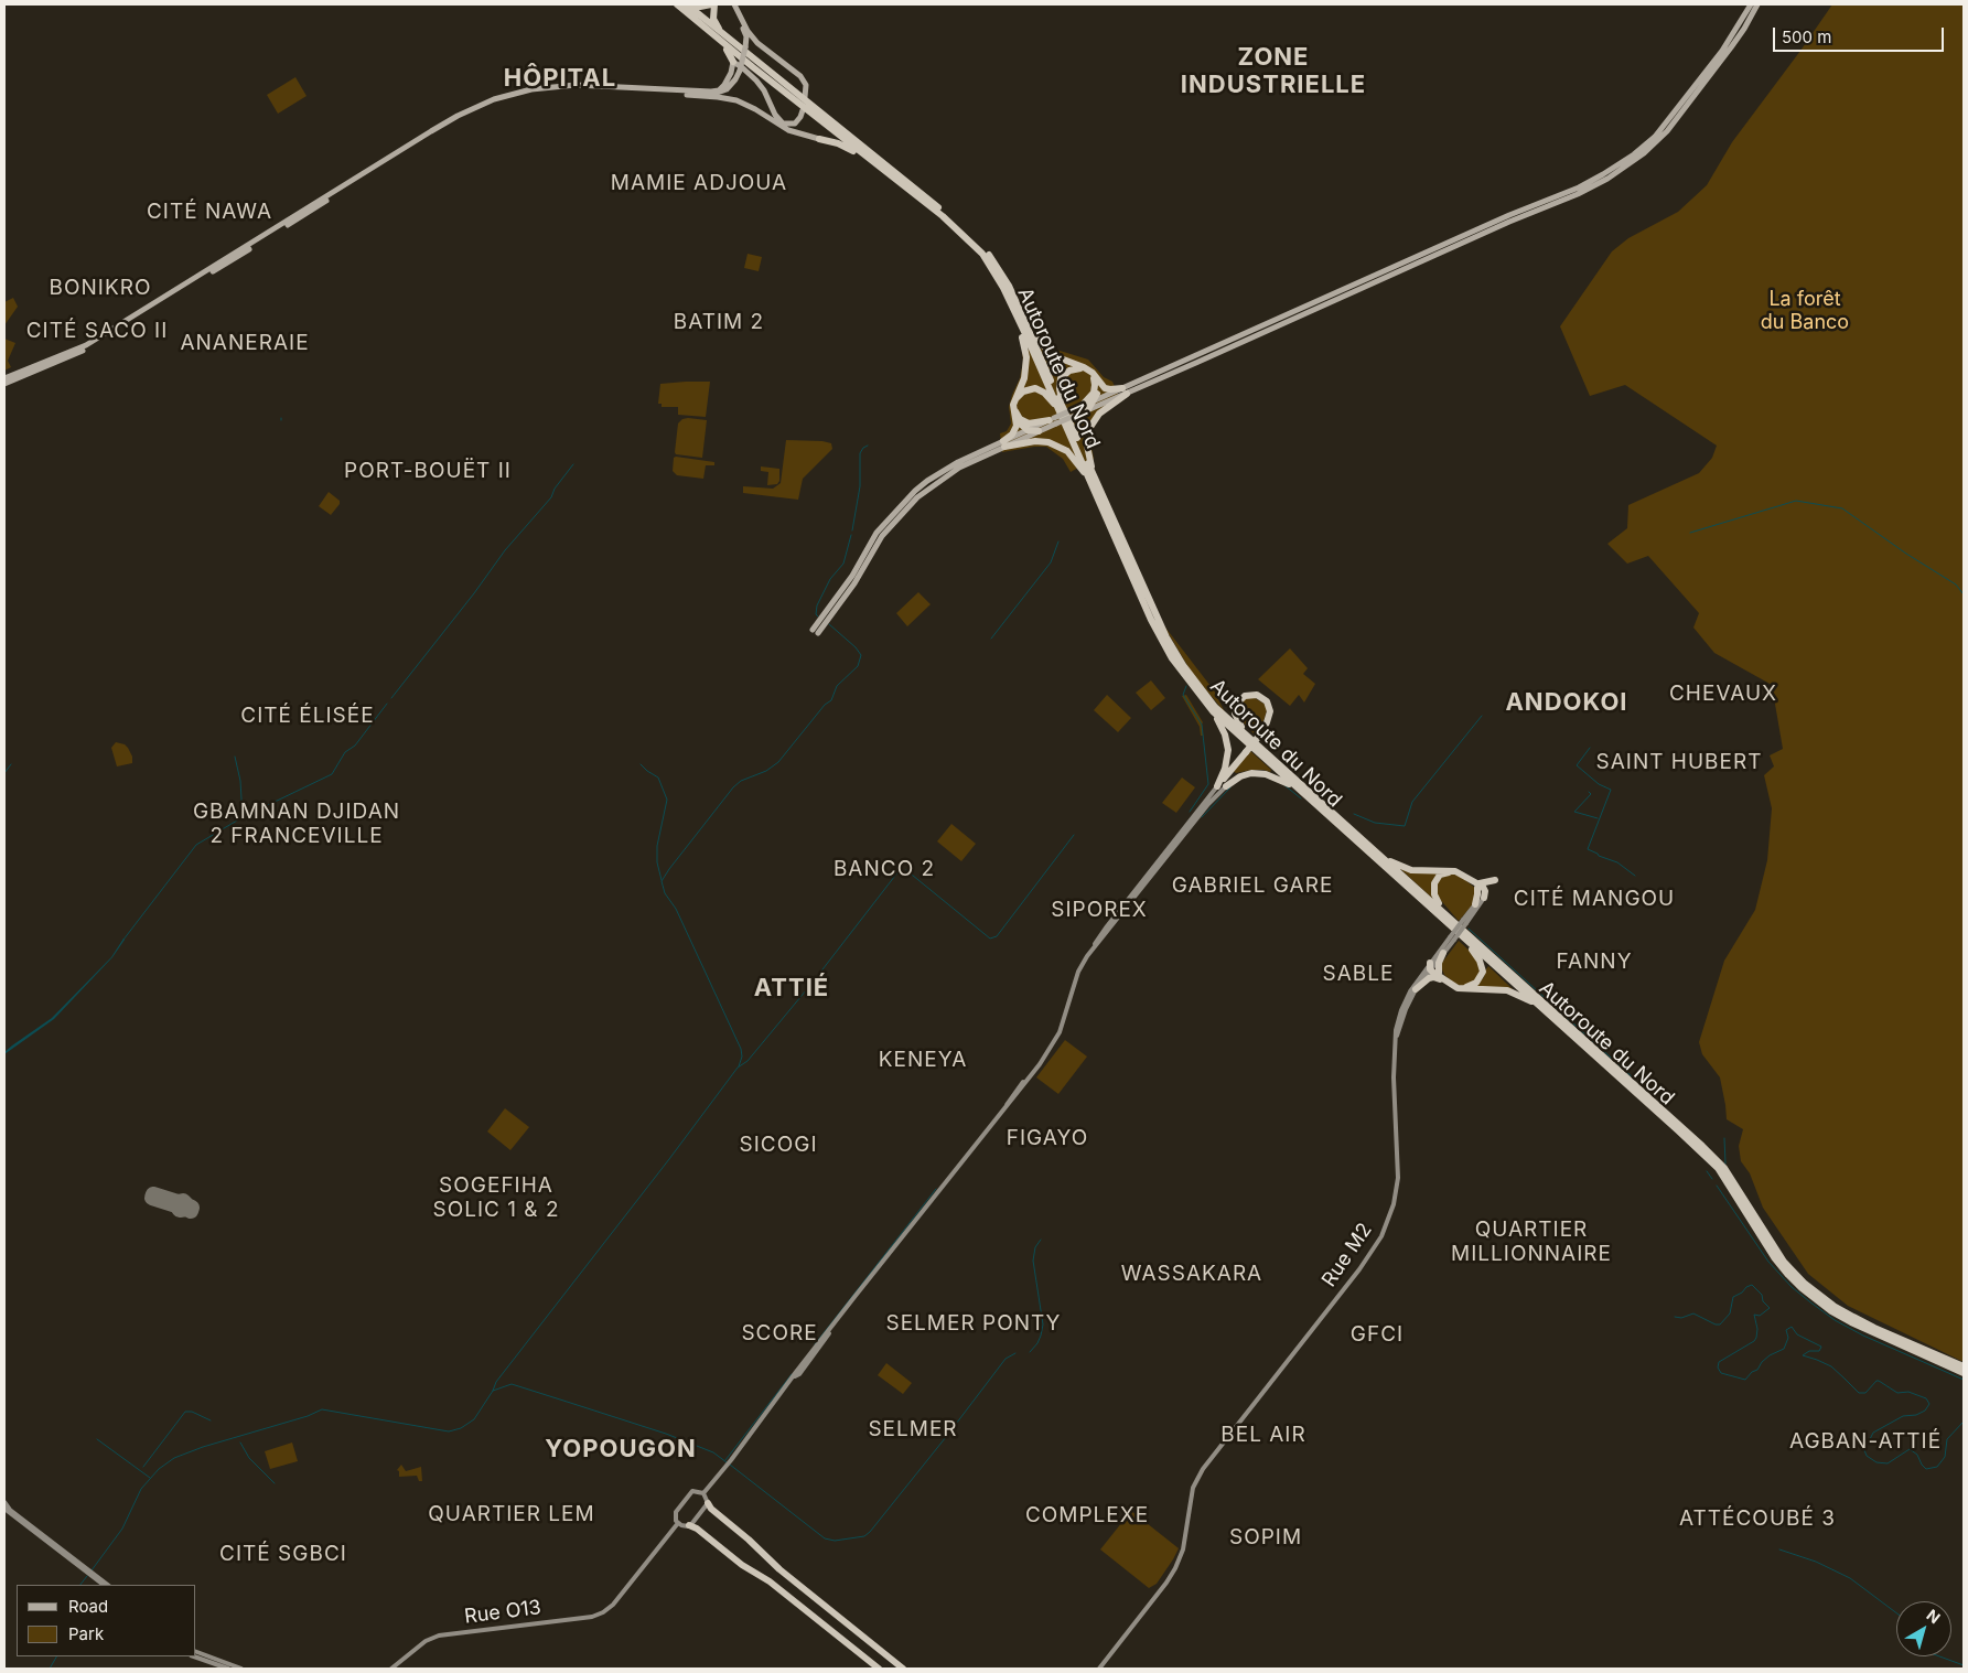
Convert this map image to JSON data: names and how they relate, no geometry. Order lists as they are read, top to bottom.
{
  "streets": {
    "highway": ["Autoroute du Nord"],
    "main road": ["Rue M2", "Rue O13"]
  },
  "districts": [
    "ZONE INDUSTRIELLE",
    "HÔPITAL",
    "MAMIE ADJOUA",
    "CITÉ NAWA",
    "BONIKRO",
    "BATIM 2",
    "CITÉ SACO II",
    "ANANERAIE",
    "PORT-BOUËT II",
    "CHEVAUX",
    "ANDOKOI",
    "CITÉ ÉLISÉE",
    "SAINT HUBERT",
    "GBAMNAN DJIDAN 2 FRANCEVILLE",
    "BANCO 2",
    "GABRIEL GARE",
    "CITÉ MANGOU",
    "SIPOREX",
    "FANNY",
    "SABLE",
    "ATTIÉ",
    "KENEYA",
    "FIGAYO",
    "SICOGI",
    "SOGEFIHA SOLIC 1 & 2",
    "QUARTIER MILLIONNAIRE",
    "WASSAKARA",
    "SELMER PONTY",
    "SCORE",
    "GFCI",
    "SELMER",
    "BEL AIR",
    "AGBAN-ATTIÉ",
    "YOPOUGON",
    "QUARTIER LEM",
    "COMPLEXE",
    "ATTÉCOUBÉ 3",
    "SOPIM",
    "CITÉ SGBCI"
  ],
  "parks": ["La forêt du Banco"],
  "legend": ["Road", "Park"],
  "scale_bar": "500 m",
  "north": "top right"
}
